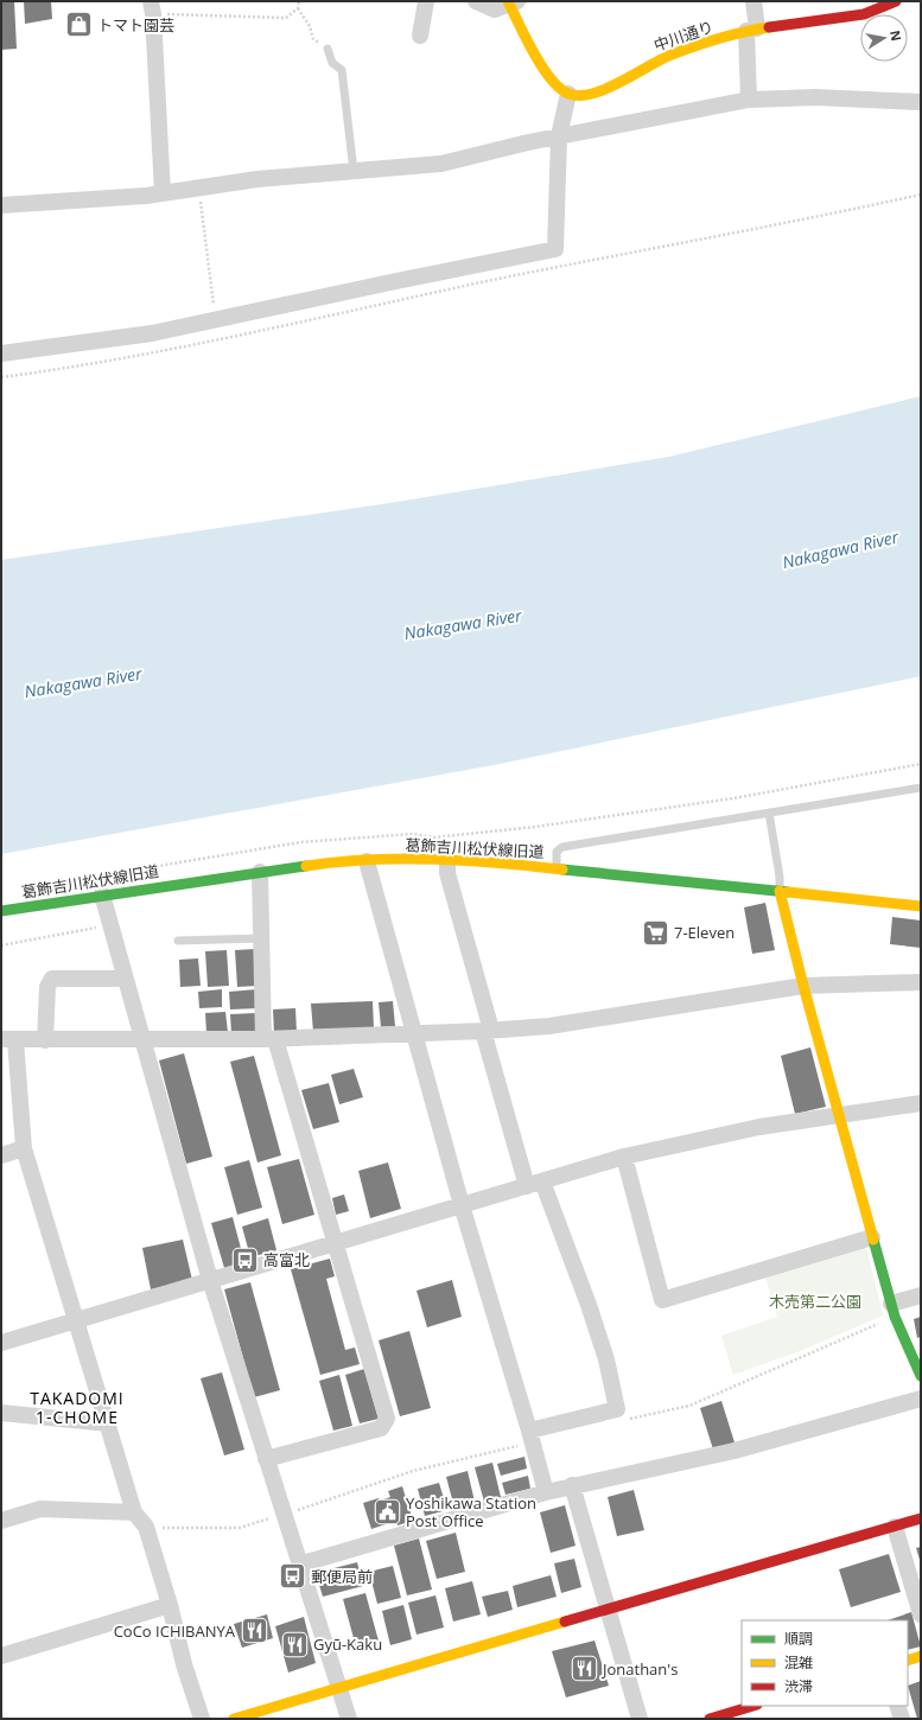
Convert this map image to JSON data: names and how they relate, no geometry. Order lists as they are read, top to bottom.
{
  "streets": {
    "street": ["中川通り", "葛飾吉川松伏線旧道"]
  },
  "districts": ["TAKADOMI 1-CHOME"],
  "water": ["Nakagawa River"],
  "parks": ["木売第二公園"],
  "places": {
    "shop": ["トマト園芸"],
    "supermarket": ["7-Eleven"],
    "bus stop": ["高富北", "郵便局前"],
    "public building": ["Yoshikawa Station Post Office"],
    "restaurant": ["CoCo ICHIBANYA", "Gyū-Kaku", "Jonathan's"]
  },
  "legend": ["順調", "混雑", "渋滞"],
  "north": "right"
}
